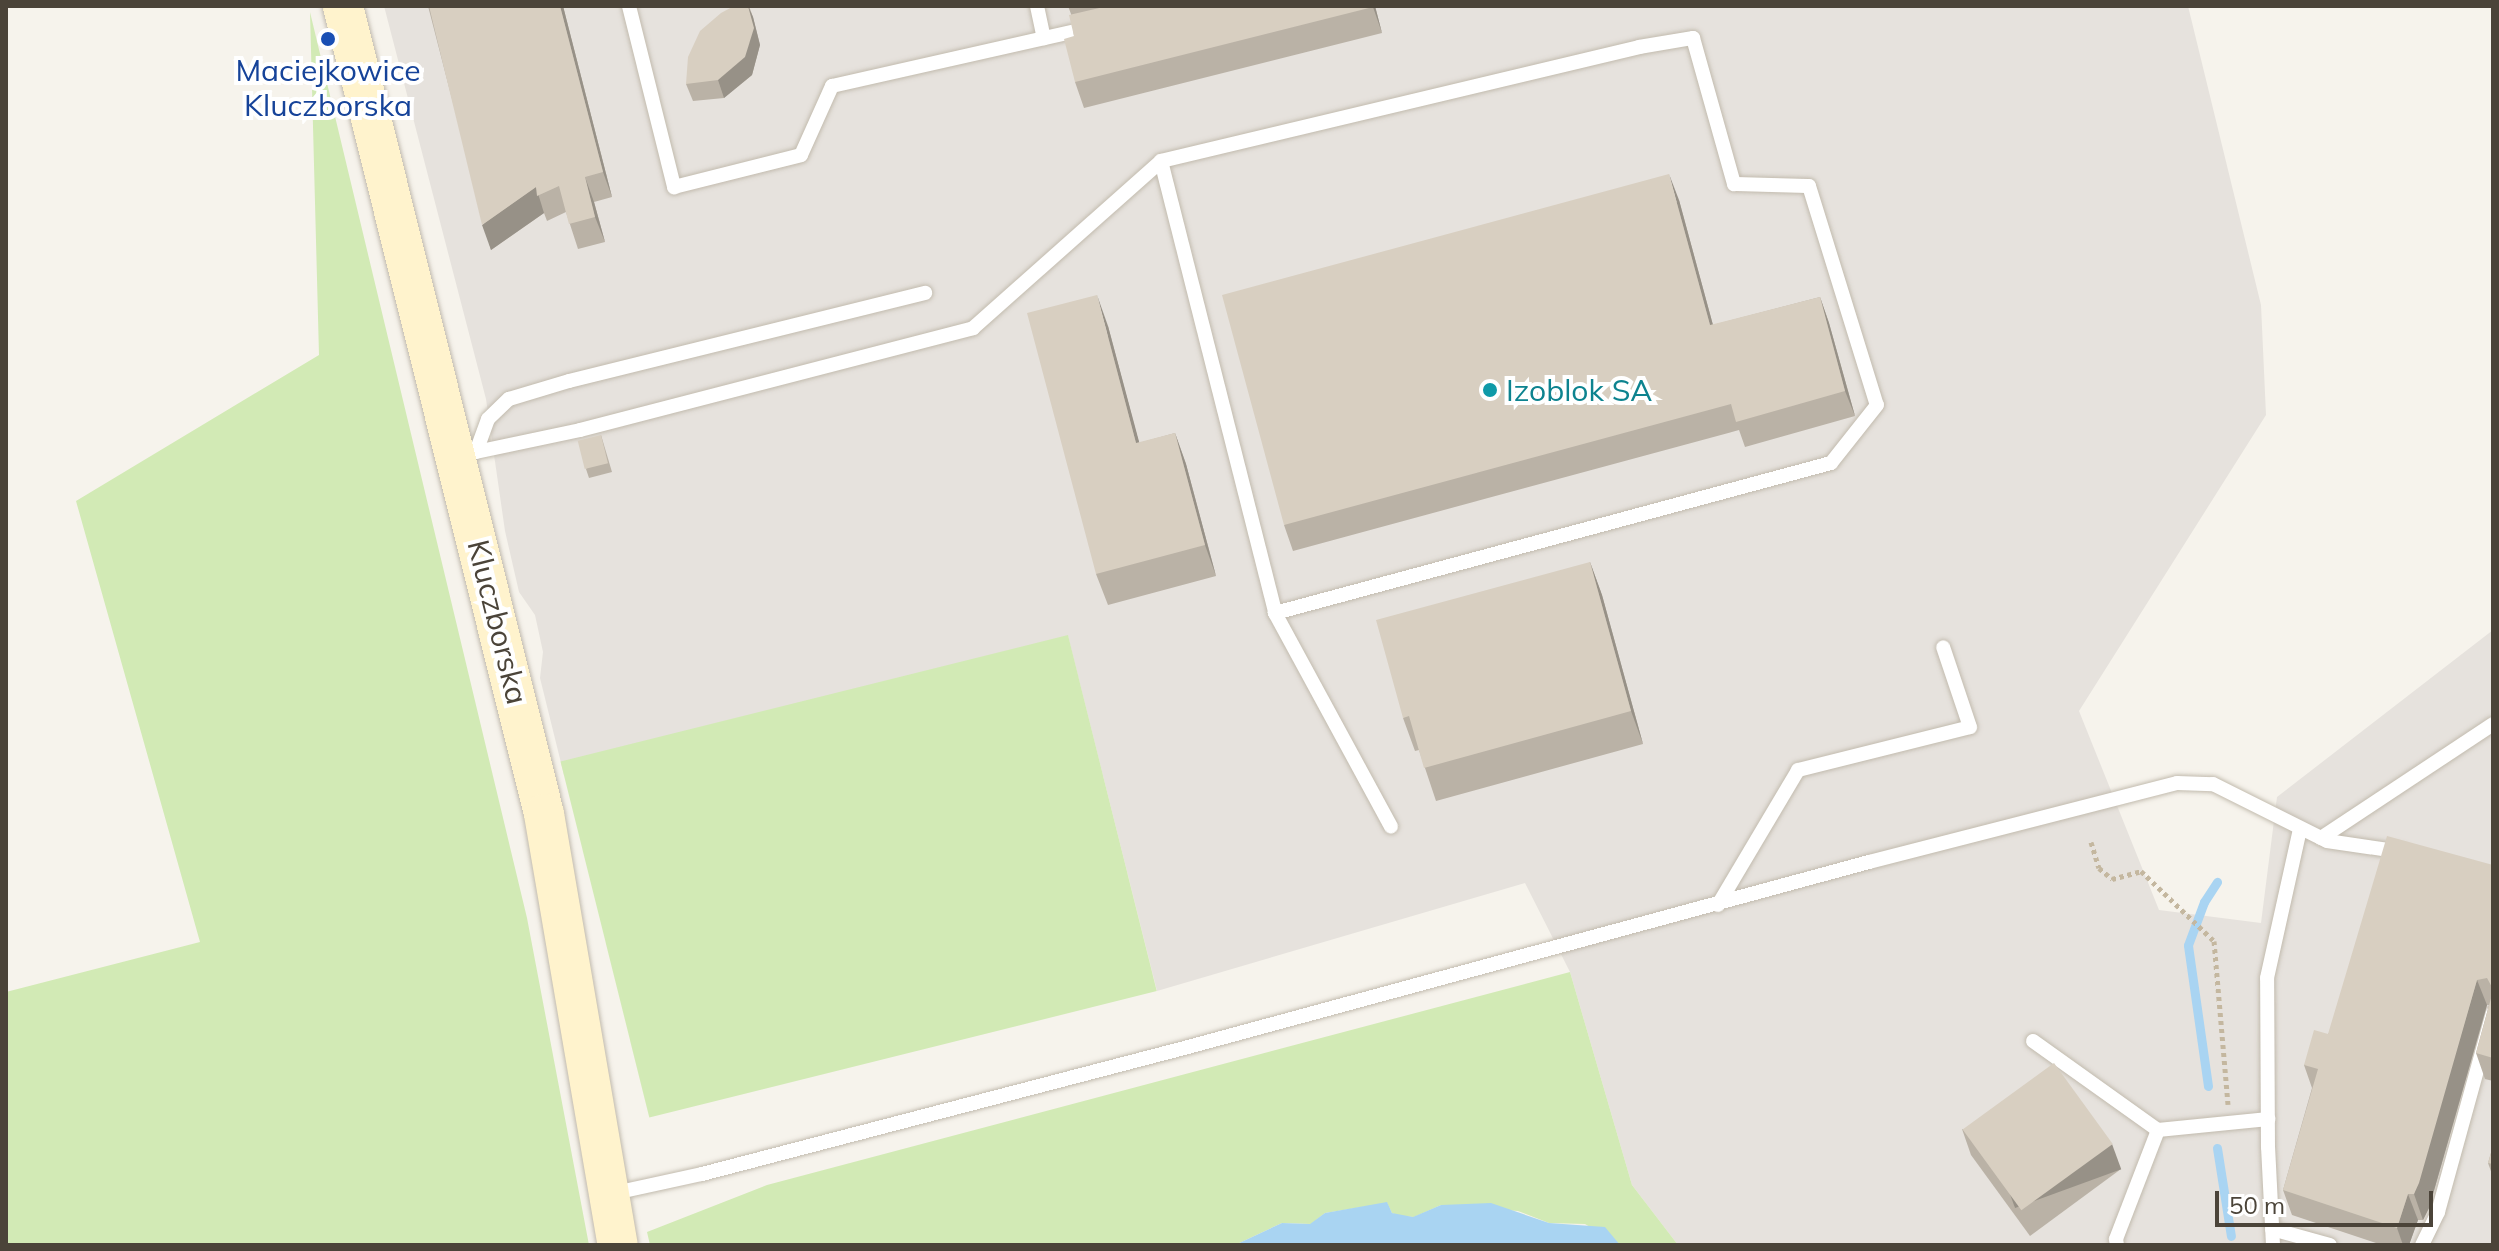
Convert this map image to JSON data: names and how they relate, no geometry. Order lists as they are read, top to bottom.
{
  "streets": {
    "street": ["Kluczborska"]
  },
  "places": ["Maciejkowice Kluczborska", "Izoblok SA"],
  "scale_bar": "50 m"
}
